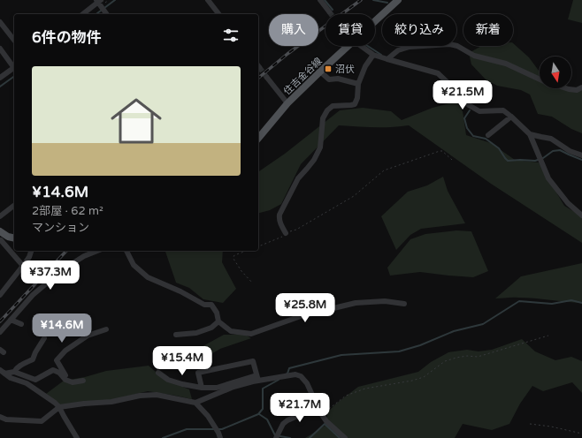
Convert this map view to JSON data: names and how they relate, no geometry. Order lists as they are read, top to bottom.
{
  "streets": {
    "main road": ["住吉金谷線"]
  },
  "places": {
    "transit": ["沼伏"]
  },
  "north": "bottom",
  "page": {
    "chip": [
      "購入",
      "賃貸",
      "絞り込み",
      "新着"
    ],
    "heading": "6件の物件",
    "list": [
      {
        "name": "¥14.6M",
        "note": "2部屋 · 62 m² · マンション"
      }
    ],
    "price": [
      "¥21.5M",
      "¥37.3M",
      "¥25.8M",
      "¥14.6M",
      "¥15.4M",
      "¥21.7M"
    ]
  }
}
